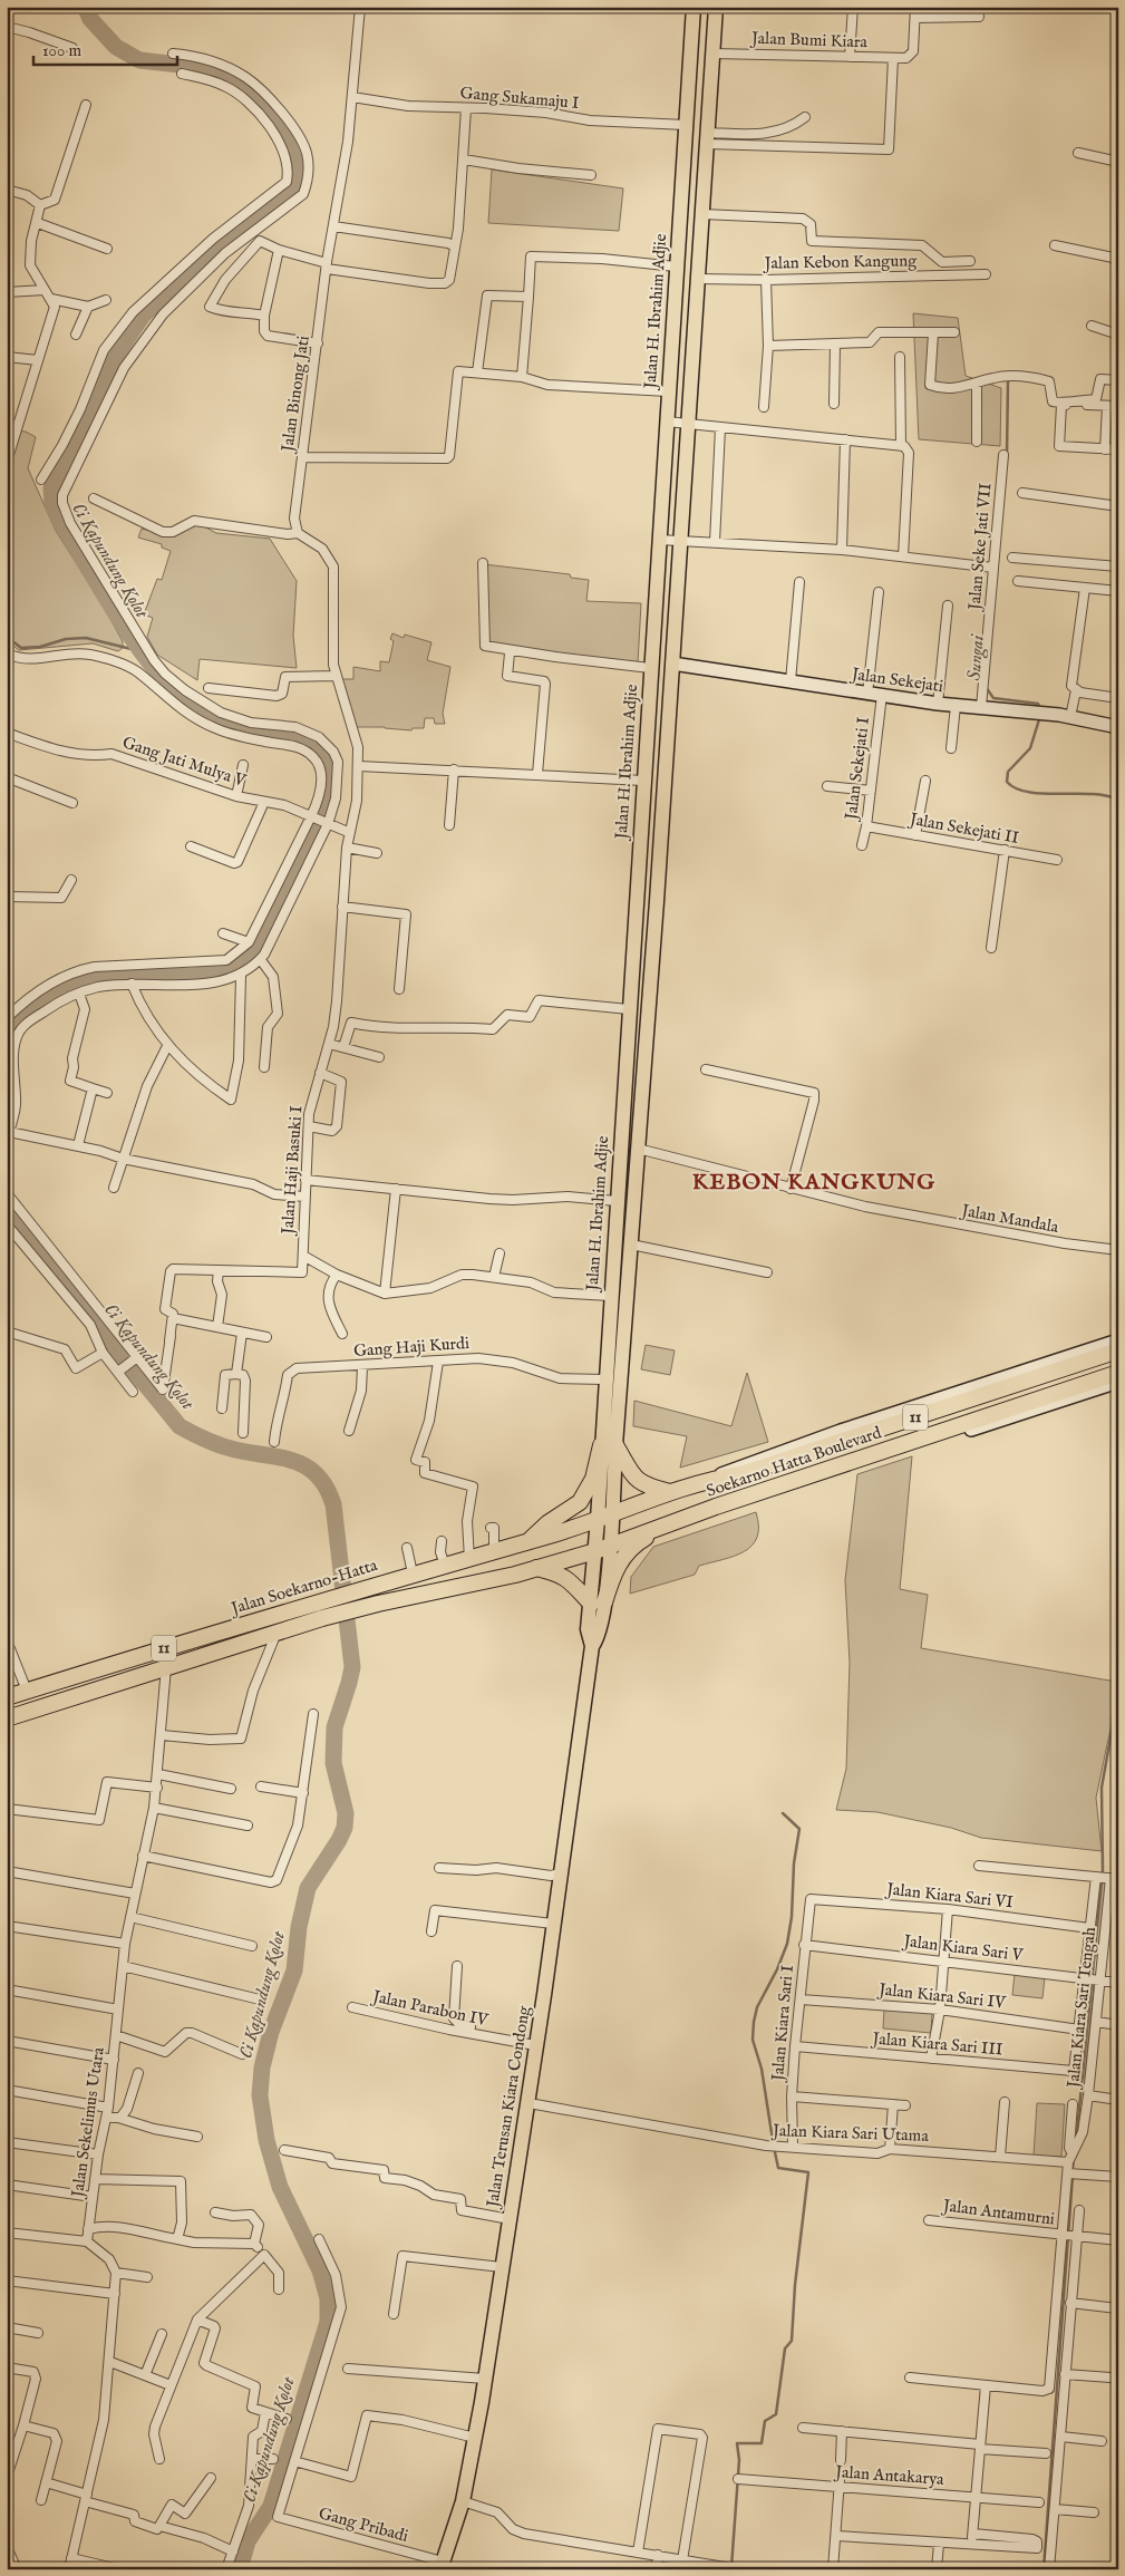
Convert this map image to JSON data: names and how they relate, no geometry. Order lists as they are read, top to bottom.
{
  "streets": {
    "highway": ["11", "Soekarno Hatta Boulevard", "Jalan Soekarno-Hatta"],
    "main road": ["Jalan H. Ibrahim Adjie", "Jalan Sekejati", "Jalan Terusan Kiara Condong"],
    "street": [
      "Jalan Bumi Kiara",
      "Gang Sukamaju I",
      "Jalan Kebon Kangung",
      "Jalan Binong Jati",
      "Jalan Seke Jati VII",
      "Gang Jati Mulya V",
      "Jalan Sekejati I",
      "Jalan Sekejati II",
      "Jalan Haji Basuki I",
      "Jalan Mandala",
      "Gang Haji Kurdi",
      "Jalan Kiara Sari VI",
      "Jalan Kiara Sari V",
      "Jalan Kiara Sari IV",
      "Jalan Kiara Sari Tengah",
      "Jalan Parabon IV",
      "Jalan Kiara Sari I",
      "Jalan Kiara Sari III",
      "Jalan Sekelimus Utara",
      "Jalan Kiara Sari Utama",
      "Jalan Antamurni",
      "Jalan Antakarya",
      "Gang Pribadi"
    ]
  },
  "crossings": [
    ["Jalan Bumi Kiara", "Jalan H. Ibrahim Adjie"],
    ["Gang Sukamaju I", "Jalan H. Ibrahim Adjie"],
    ["Gang Sukamaju I", "Jalan Binong Jati"],
    ["Jalan Kebon Kangung", "Jalan H. Ibrahim Adjie"],
    ["Jalan H. Ibrahim Adjie", "Jalan Sekejati"],
    ["Jalan H. Ibrahim Adjie", "Jalan Mandala"],
    ["Jalan H. Ibrahim Adjie", "Gang Haji Kurdi"],
    ["Jalan H. Ibrahim Adjie", "Soekarno Hatta Boulevard"],
    ["Jalan H. Ibrahim Adjie", "Jalan Soekarno-Hatta"],
    ["Jalan H. Ibrahim Adjie", "Jalan Terusan Kiara Condong"],
    ["Jalan Seke Jati VII", "Jalan Sekejati"],
    ["Jalan Sekejati", "Jalan Sekejati I"],
    ["Gang Jati Mulya V", "Jalan Haji Basuki I"],
    ["Jalan Sekejati I", "Jalan Sekejati II"],
    ["Soekarno Hatta Boulevard", "Jalan Soekarno-Hatta"],
    ["Soekarno Hatta Boulevard", "Jalan Terusan Kiara Condong"],
    ["Jalan Soekarno-Hatta", "Jalan Terusan Kiara Condong"],
    ["Jalan Soekarno-Hatta", "Jalan Sekelimus Utara"],
    ["Jalan Kiara Sari VI", "Jalan Kiara Sari Tengah"],
    ["Jalan Kiara Sari VI", "Jalan Kiara Sari I"],
    ["Jalan Kiara Sari V", "Jalan Kiara Sari Tengah"],
    ["Jalan Kiara Sari V", "Jalan Kiara Sari I"],
    ["Jalan Kiara Sari IV", "Jalan Kiara Sari Tengah"],
    ["Jalan Kiara Sari IV", "Jalan Kiara Sari I"],
    ["Jalan Kiara Sari Tengah", "Jalan Kiara Sari III"],
    ["Jalan Parabon IV", "Jalan Terusan Kiara Condong"],
    ["Jalan Kiara Sari I", "Jalan Kiara Sari III"],
    ["Jalan Kiara Sari I", "Jalan Kiara Sari Utama"],
    ["Jalan Terusan Kiara Condong", "Gang Pribadi"]
  ],
  "districts": ["KEBON KANGKUNG"],
  "water": ["Ci Kapundung Kolot", "Sungai"],
  "scale_bar": "100 m"
}
